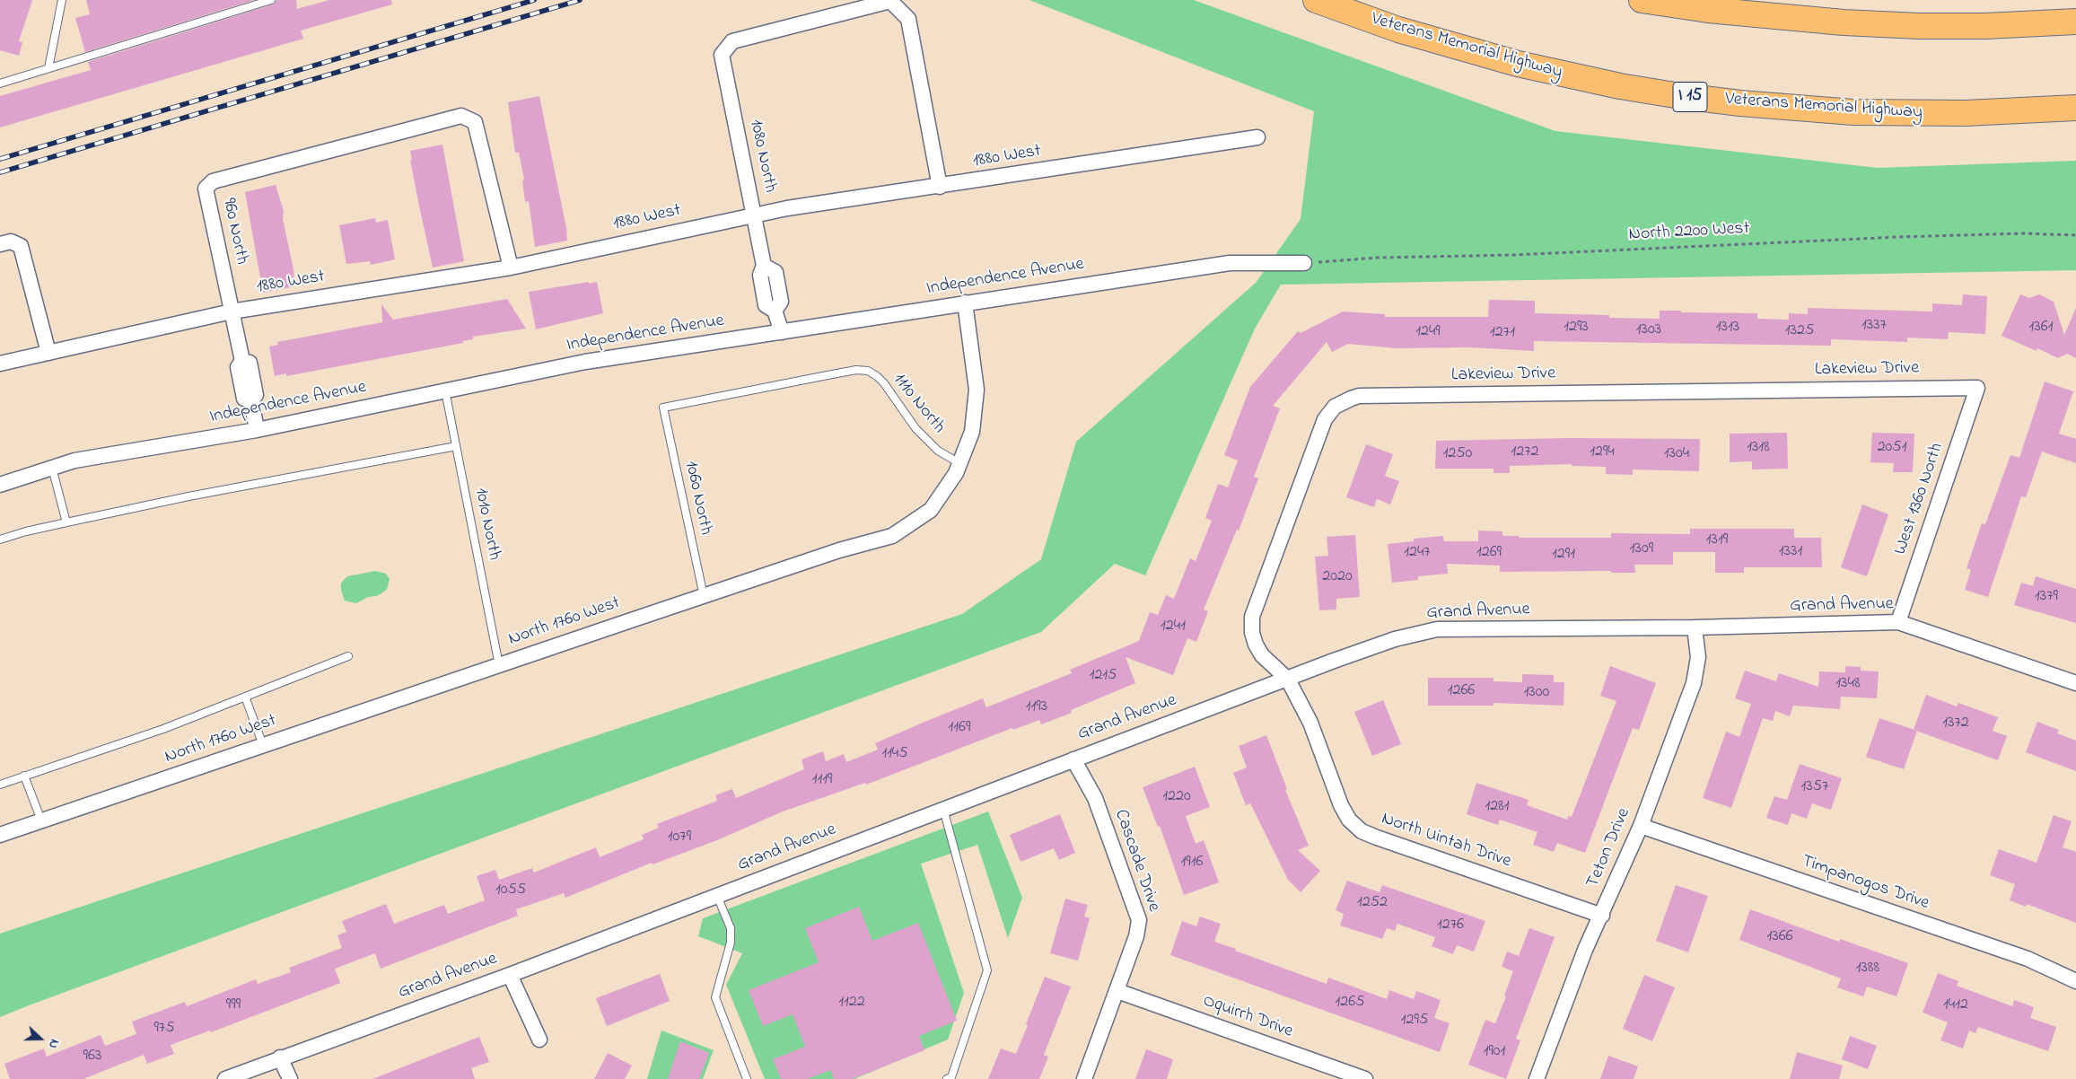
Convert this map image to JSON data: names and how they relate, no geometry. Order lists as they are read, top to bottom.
{
  "streets": {
    "highway": ["Veterans Memorial Highway", "I 15"],
    "street": [
      "1080 North",
      "1880 West",
      "960 North",
      "Independence Avenue",
      "Lakeview Drive",
      "West 1360 North",
      "Grand Avenue",
      "North 1760 West",
      "North Uintah Drive",
      "Teton Drive",
      "Cascade Drive",
      "Timpanogos Drive",
      "Oquirrh Drive"
    ],
    "lane": ["1110 North", "1060 North", "1010 North"],
    "path": ["North 2200 West"]
  },
  "crossings": [
    ["1080 North", "1880 West"],
    ["1080 North", "Independence Avenue"],
    ["1880 West", "960 North"],
    ["960 North", "Independence Avenue"],
    ["North 2200 West", "Independence Avenue"],
    ["Independence Avenue", "1010 North"],
    ["Independence Avenue", "North 1760 West"],
    ["Lakeview Drive", "West 1360 North"],
    ["Lakeview Drive", "Grand Avenue"],
    ["Lakeview Drive", "North Uintah Drive"],
    ["1110 North", "1060 North"],
    ["1110 North", "North 1760 West"],
    ["1060 North", "North 1760 West"],
    ["West 1360 North", "Grand Avenue"],
    ["1010 North", "North 1760 West"],
    ["Grand Avenue", "North Uintah Drive"],
    ["Grand Avenue", "Teton Drive"],
    ["Grand Avenue", "Cascade Drive"],
    ["North Uintah Drive", "Teton Drive"],
    ["Teton Drive", "Timpanogos Drive"],
    ["Cascade Drive", "Oquirrh Drive"]
  ],
  "house_numbers": [
    "1337",
    "1293",
    "1313",
    "1361",
    "1303",
    "1325",
    "1249",
    "1271",
    "1318",
    "2051",
    "1272",
    "1294",
    "1250",
    "1304",
    "1319",
    "1309",
    "1331",
    "1247",
    "1269",
    "1291",
    "2020",
    "1379",
    "1241",
    "1215",
    "1348",
    "1266",
    "1300",
    "1193",
    "1372",
    "1169",
    "1145",
    "1119",
    "1357",
    "1220",
    "1281",
    "1079",
    "1916",
    "1055",
    "1252",
    "1276",
    "1366",
    "1388",
    "1122",
    "1265",
    "999",
    "1412",
    "1295",
    "975",
    "1901",
    "963"
  ],
  "north": "right"
}
